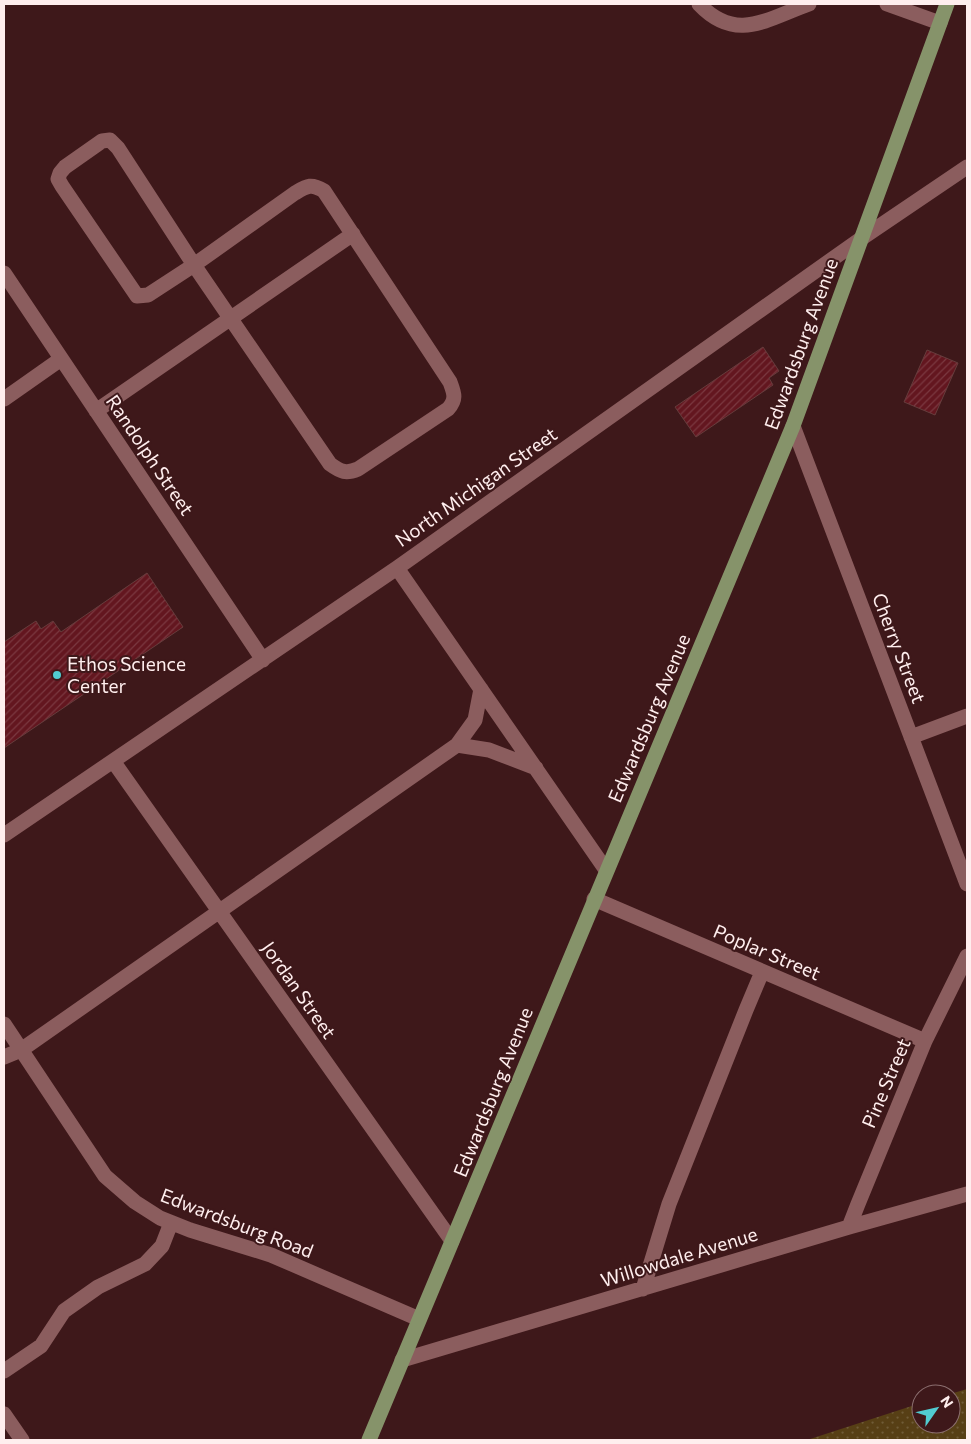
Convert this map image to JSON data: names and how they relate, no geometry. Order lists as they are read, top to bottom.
{
  "streets": {
    "main road": ["Edwardsburg Avenue"],
    "street": [
      "Randolph Street",
      "North Michigan Street",
      "Cherry Street",
      "Poplar Street",
      "Jordan Street",
      "Pine Street",
      "Edwardsburg Road",
      "Willowdale Avenue"
    ]
  },
  "crossings": [
    ["Edwardsburg Avenue", "North Michigan Street"],
    ["Edwardsburg Avenue", "Cherry Street"],
    ["Edwardsburg Avenue", "Poplar Street"],
    ["Edwardsburg Avenue", "Jordan Street"],
    ["Edwardsburg Avenue", "Edwardsburg Road"],
    ["Edwardsburg Avenue", "Willowdale Avenue"],
    ["Randolph Street", "North Michigan Street"],
    ["North Michigan Street", "Jordan Street"],
    ["Poplar Street", "Pine Street"],
    ["Pine Street", "Willowdale Avenue"]
  ],
  "places": ["Ethos Science Center"],
  "north": "top right"
}
